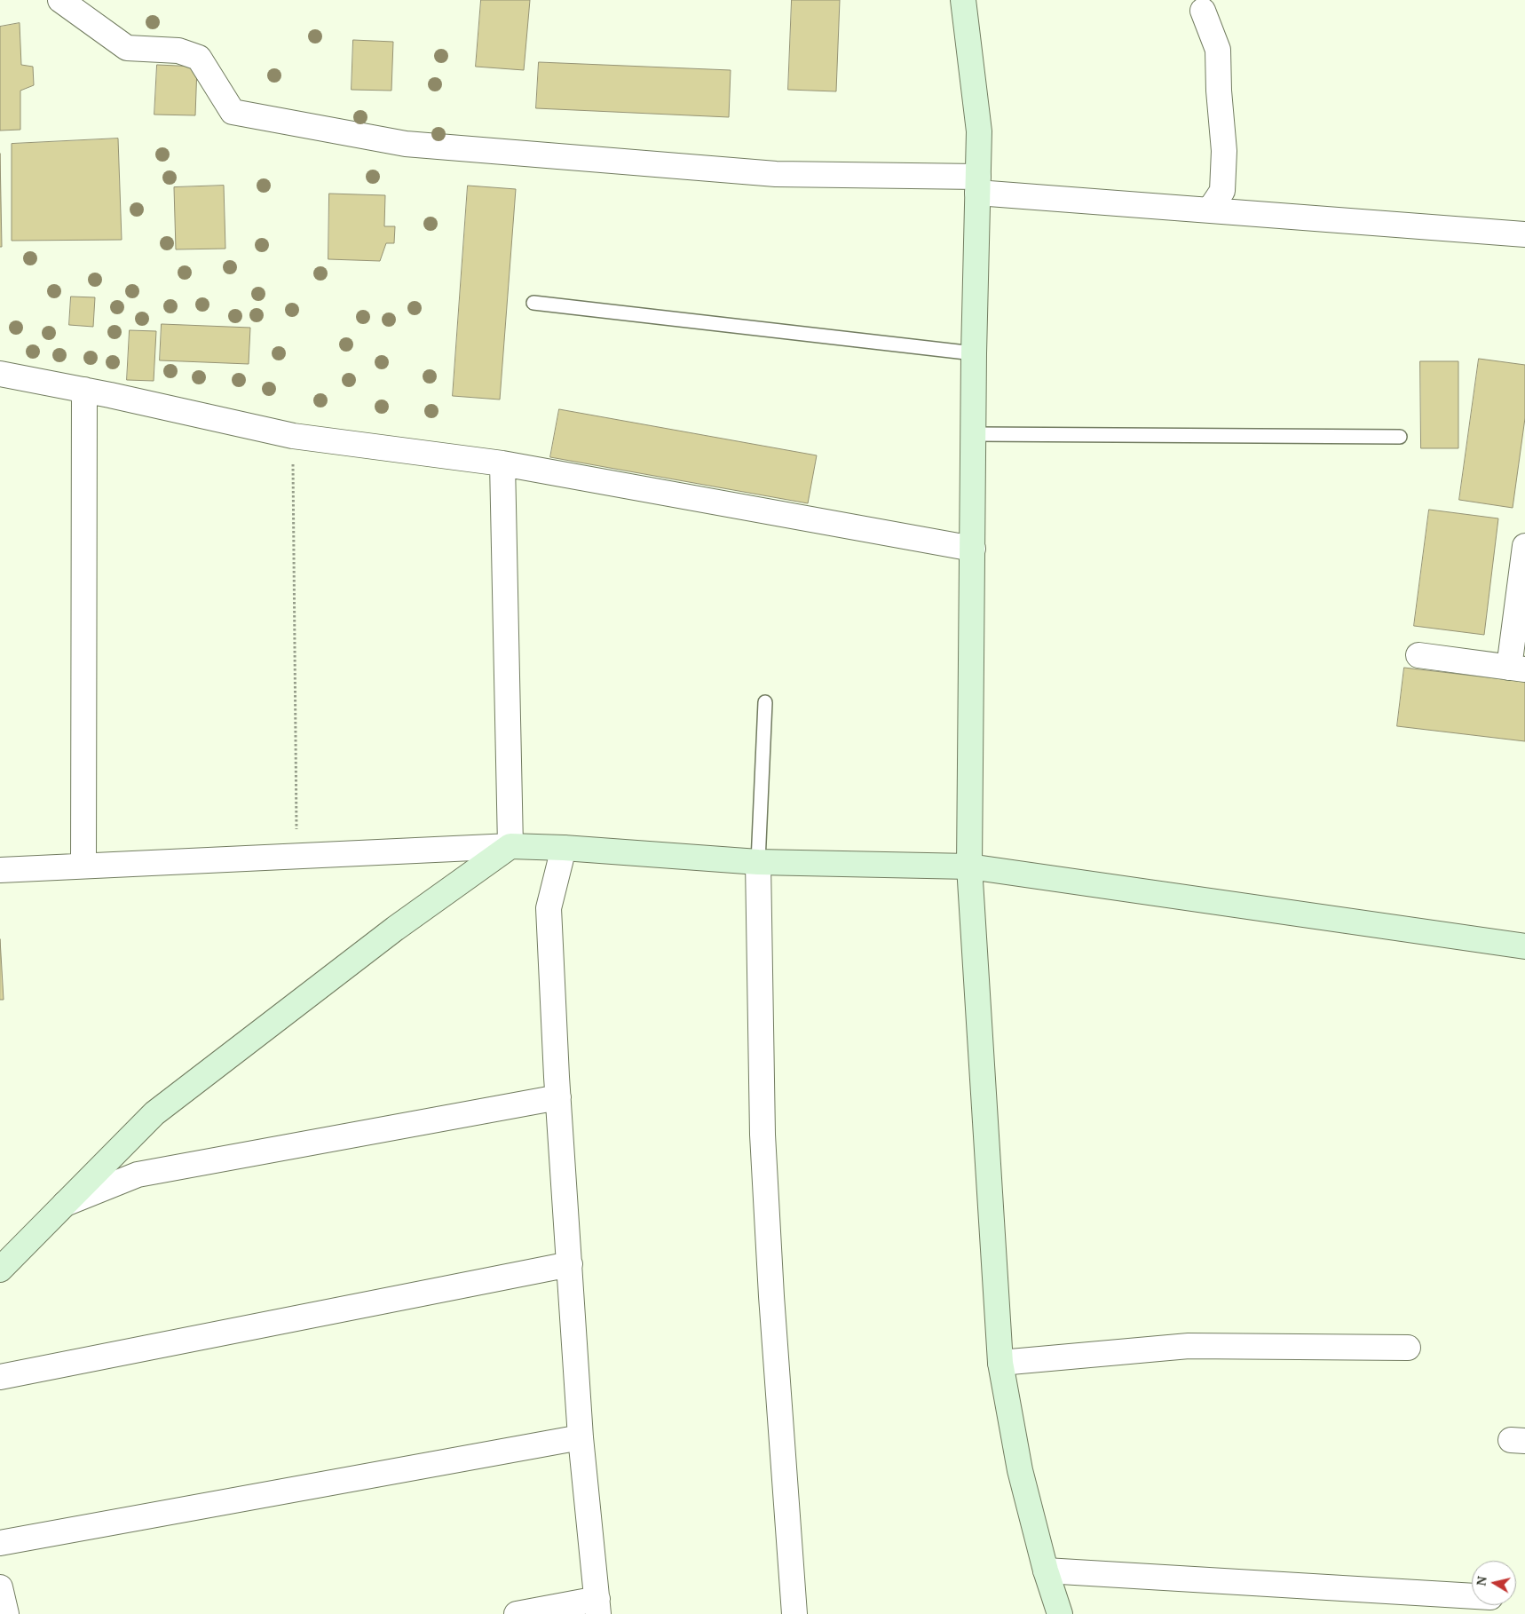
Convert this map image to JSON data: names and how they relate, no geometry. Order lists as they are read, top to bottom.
{
  "north": "left"
}
